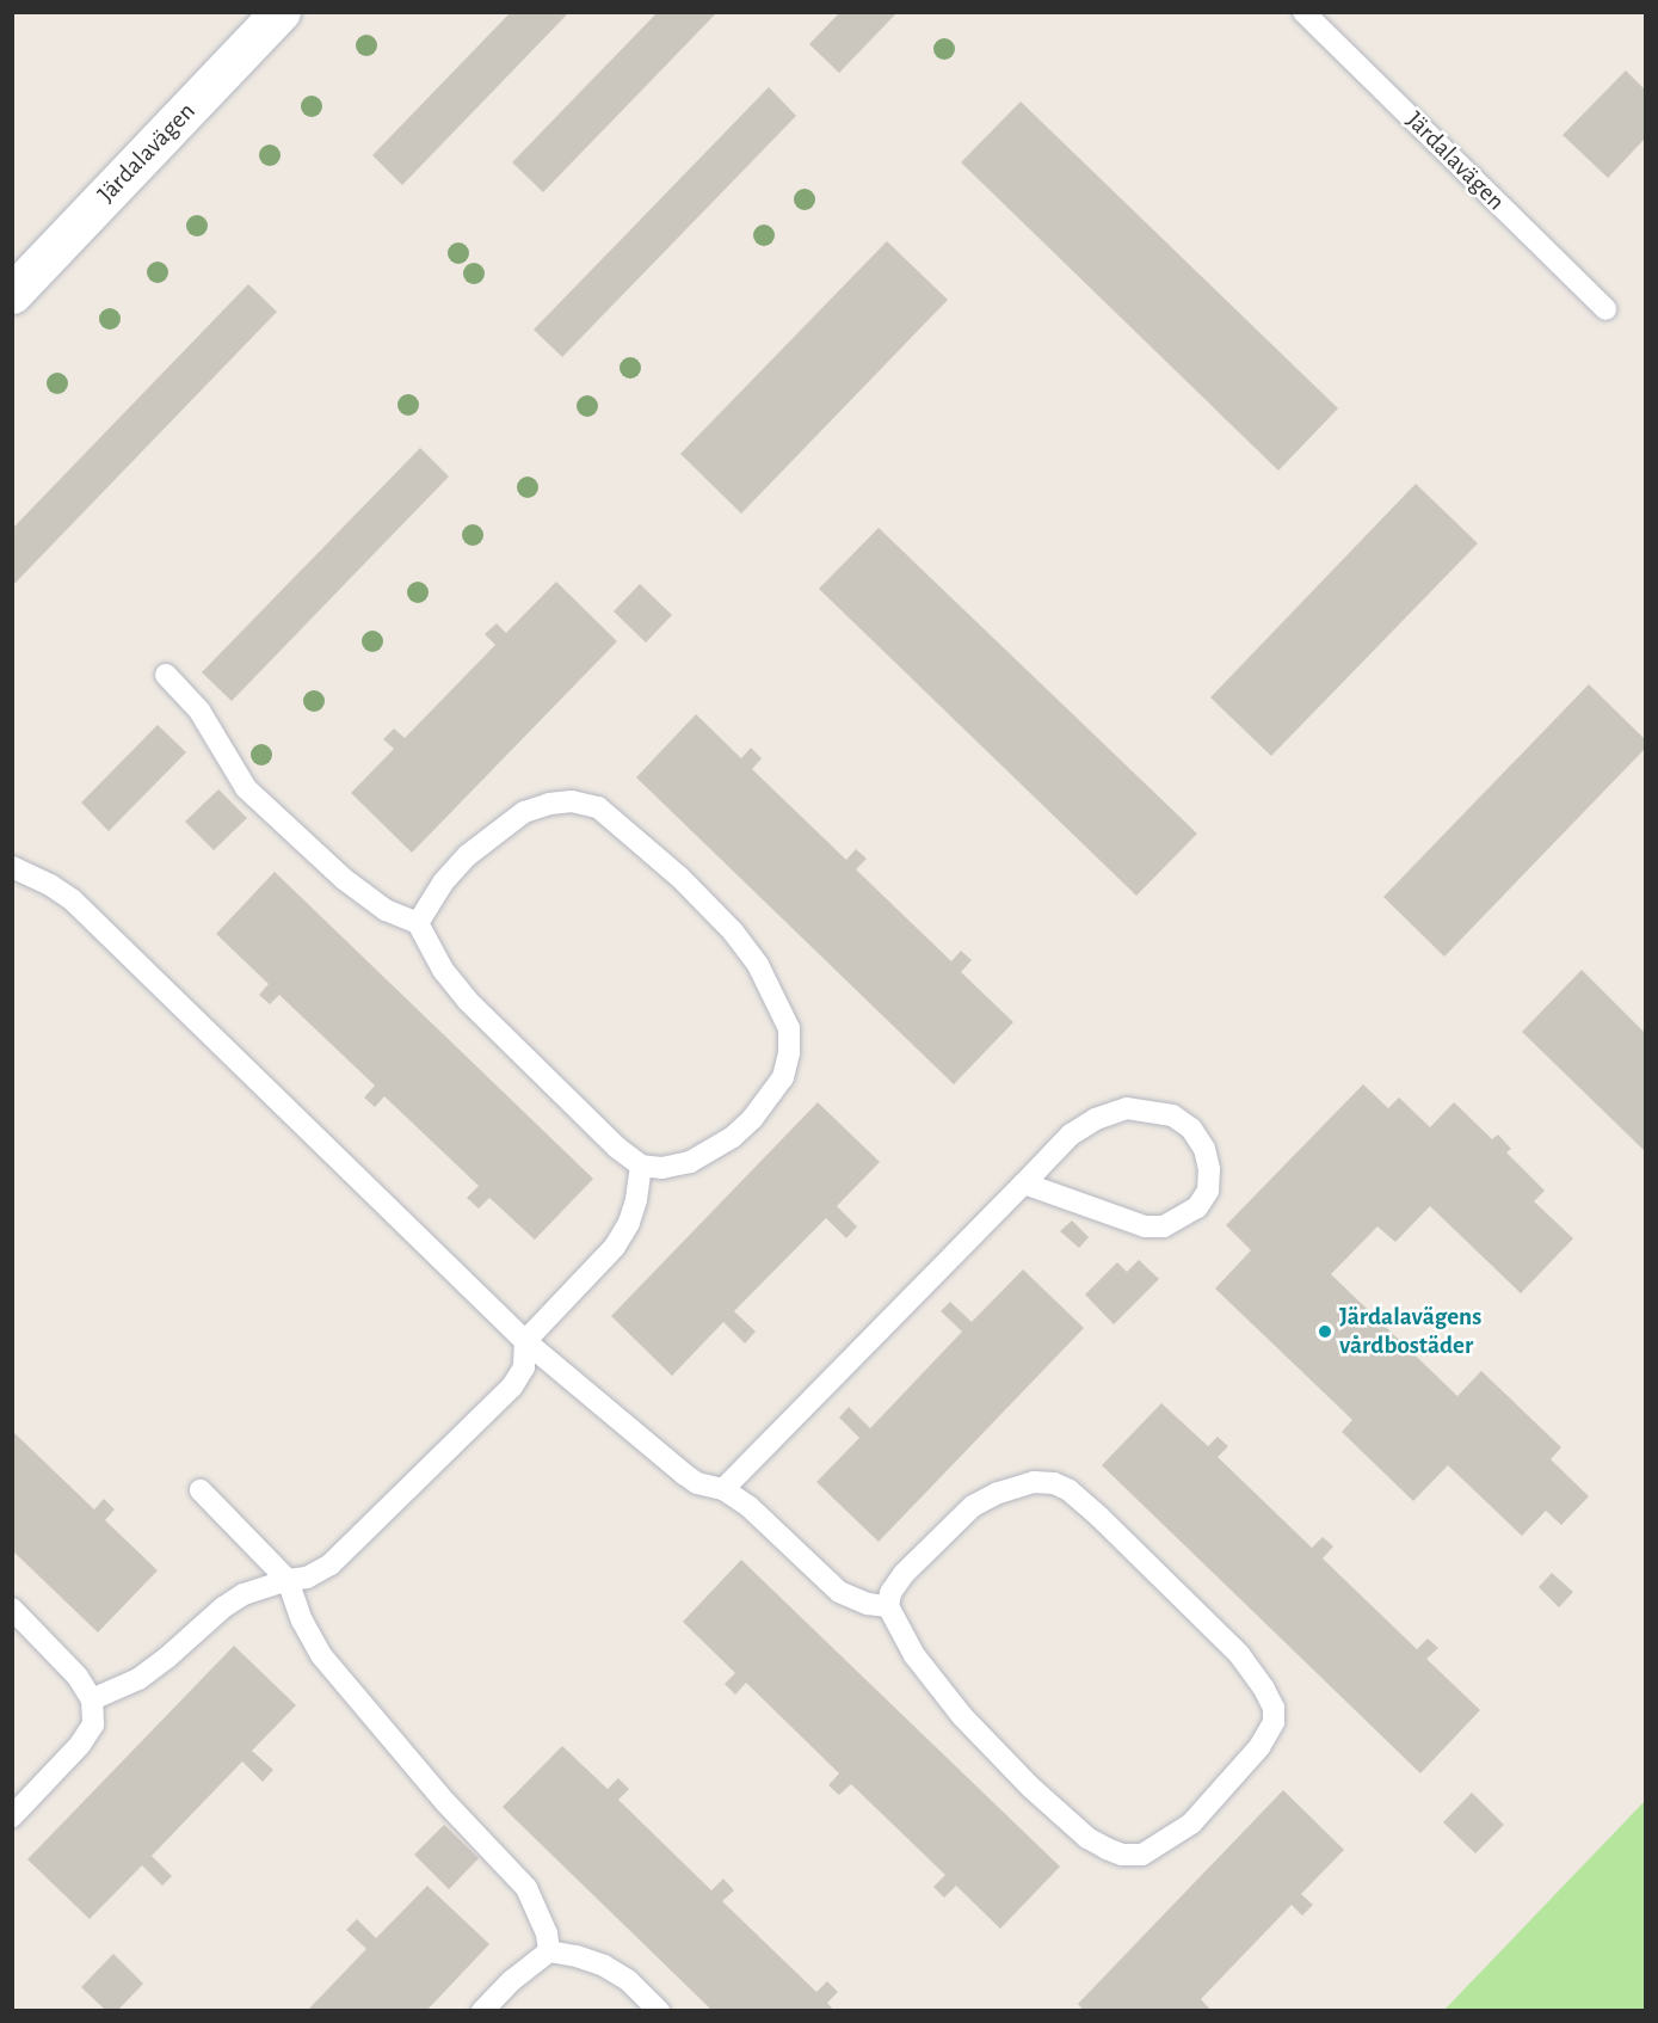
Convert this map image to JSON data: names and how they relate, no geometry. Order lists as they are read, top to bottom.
{
  "streets": {
    "street": ["Järdalavägen"]
  },
  "places": ["Järdalavägens vårdbostäder"]
}
